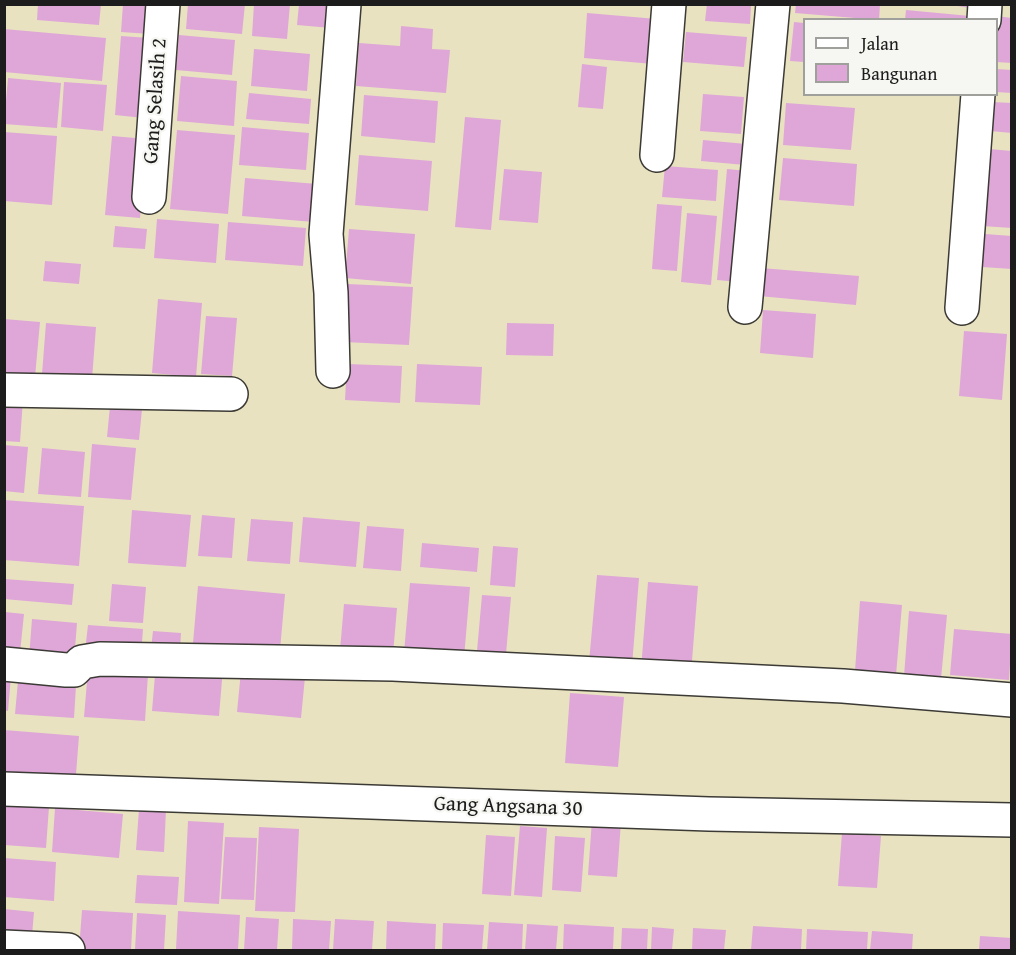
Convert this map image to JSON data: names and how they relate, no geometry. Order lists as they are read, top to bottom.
{
  "streets": {
    "street": ["Gang Selasih 2", "Gang Angsana 30"]
  },
  "legend": ["Jalan", "Bangunan"]
}
